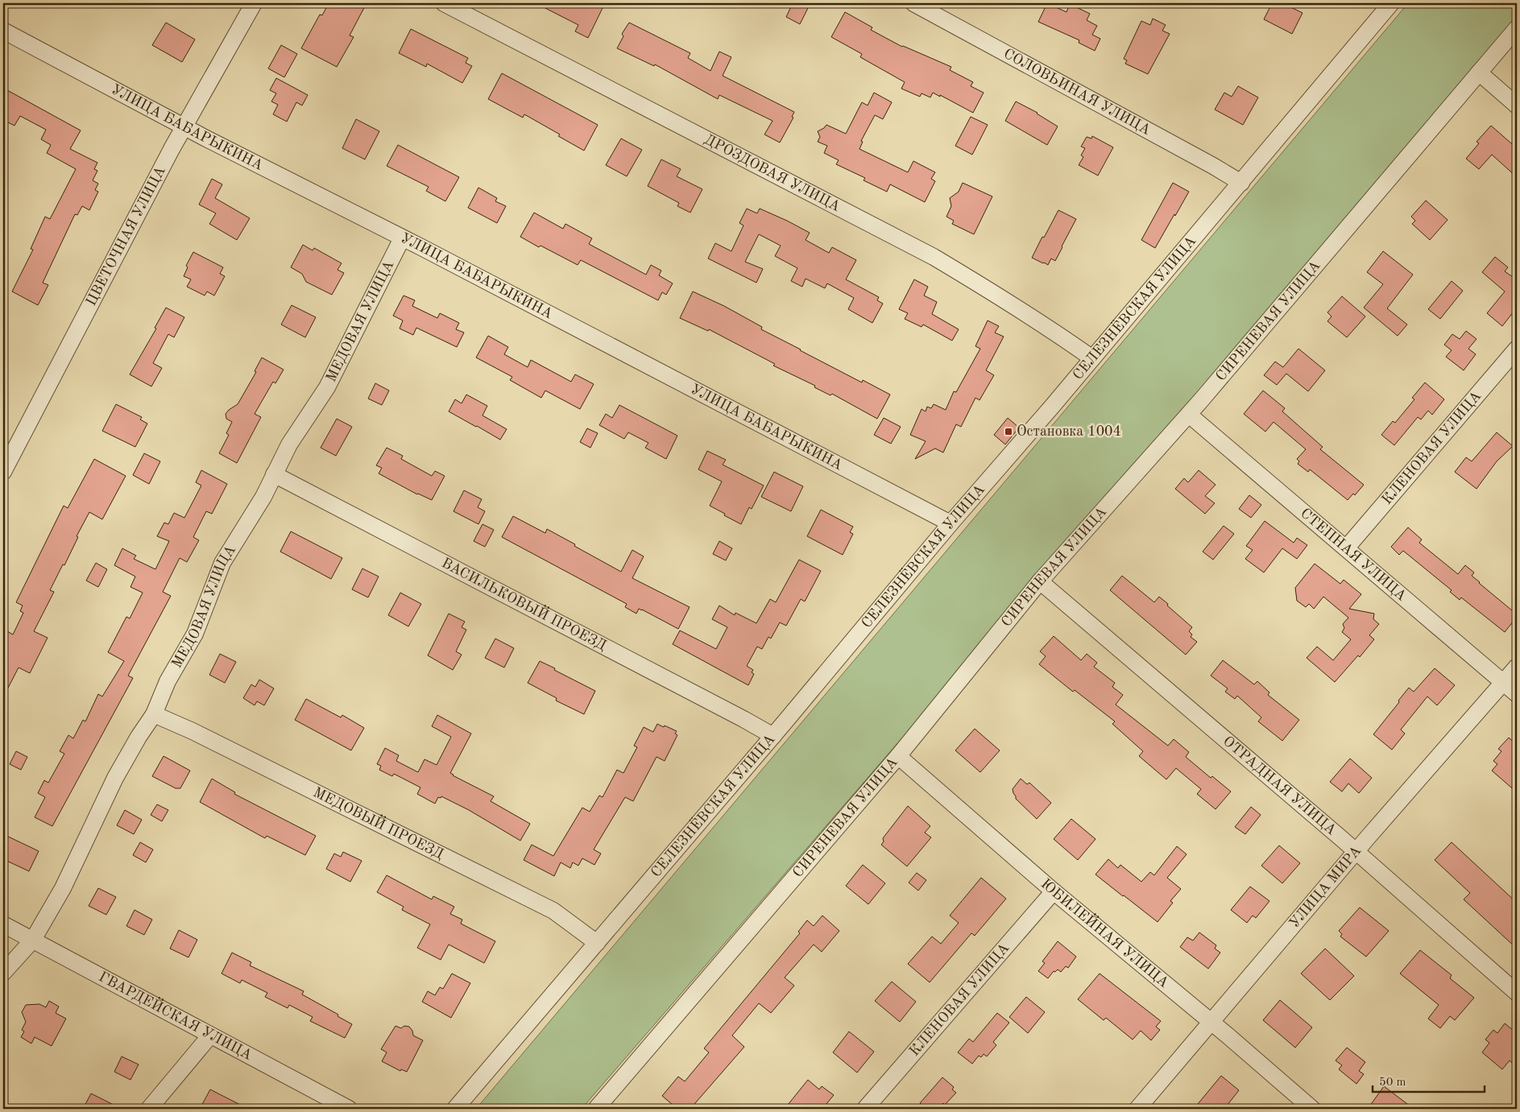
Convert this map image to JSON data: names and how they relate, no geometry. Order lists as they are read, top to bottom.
{
  "streets": {
    "street": [
      "СОЛОВЬИНАЯ УЛИЦА",
      "УЛИЦА БАБАРЫКИНА",
      "ДРОЗДОВАЯ УЛИЦА",
      "ЦВЕТОЧНАЯ УЛИЦА",
      "СЕЛЕЗНЁВСКАЯ УЛИЦА",
      "МЕДОВАЯ УЛИЦА",
      "СИРЕНЕВАЯ УЛИЦА",
      "КЛЕНОВАЯ УЛИЦА",
      "СТЕПНАЯ УЛИЦА",
      "ВАСИЛЬКОВЫЙ ПРОЕЗД",
      "ОТРАДНАЯ УЛИЦА",
      "МЕДОВЫЙ ПРОЕЗД",
      "УЛИЦА МИРА",
      "ЮБИЛЕЙНАЯ УЛИЦА",
      "ГВАРДЕЙСКАЯ УЛИЦА"
    ]
  },
  "crossings": [
    ["СОЛОВЬИНАЯ УЛИЦА", "СЕЛЕЗНЁВСКАЯ УЛИЦА"],
    ["УЛИЦА БАБАРЫКИНА", "ЦВЕТОЧНАЯ УЛИЦА"],
    ["УЛИЦА БАБАРЫКИНА", "СЕЛЕЗНЁВСКАЯ УЛИЦА"],
    ["УЛИЦА БАБАРЫКИНА", "МЕДОВАЯ УЛИЦА"],
    ["ДРОЗДОВАЯ УЛИЦА", "СЕЛЕЗНЁВСКАЯ УЛИЦА"],
    ["СЕЛЕЗНЁВСКАЯ УЛИЦА", "ВАСИЛЬКОВЫЙ ПРОЕЗД"],
    ["СЕЛЕЗНЁВСКАЯ УЛИЦА", "МЕДОВЫЙ ПРОЕЗД"],
    ["МЕДОВАЯ УЛИЦА", "ВАСИЛЬКОВЫЙ ПРОЕЗД"],
    ["МЕДОВАЯ УЛИЦА", "МЕДОВЫЙ ПРОЕЗД"],
    ["МЕДОВАЯ УЛИЦА", "ГВАРДЕЙСКАЯ УЛИЦА"],
    ["СИРЕНЕВАЯ УЛИЦА", "СТЕПНАЯ УЛИЦА"],
    ["СИРЕНЕВАЯ УЛИЦА", "ОТРАДНАЯ УЛИЦА"],
    ["СИРЕНЕВАЯ УЛИЦА", "ЮБИЛЕЙНАЯ УЛИЦА"],
    ["КЛЕНОВАЯ УЛИЦА", "СТЕПНАЯ УЛИЦА"],
    ["КЛЕНОВАЯ УЛИЦА", "ЮБИЛЕЙНАЯ УЛИЦА"],
    ["СТЕПНАЯ УЛИЦА", "УЛИЦА МИРА"],
    ["ОТРАДНАЯ УЛИЦА", "УЛИЦА МИРА"],
    ["УЛИЦА МИРА", "ЮБИЛЕЙНАЯ УЛИЦА"]
  ],
  "places": {
    "transit": ["Остановка 1004"]
  },
  "scale_bar": "50 m"
}
